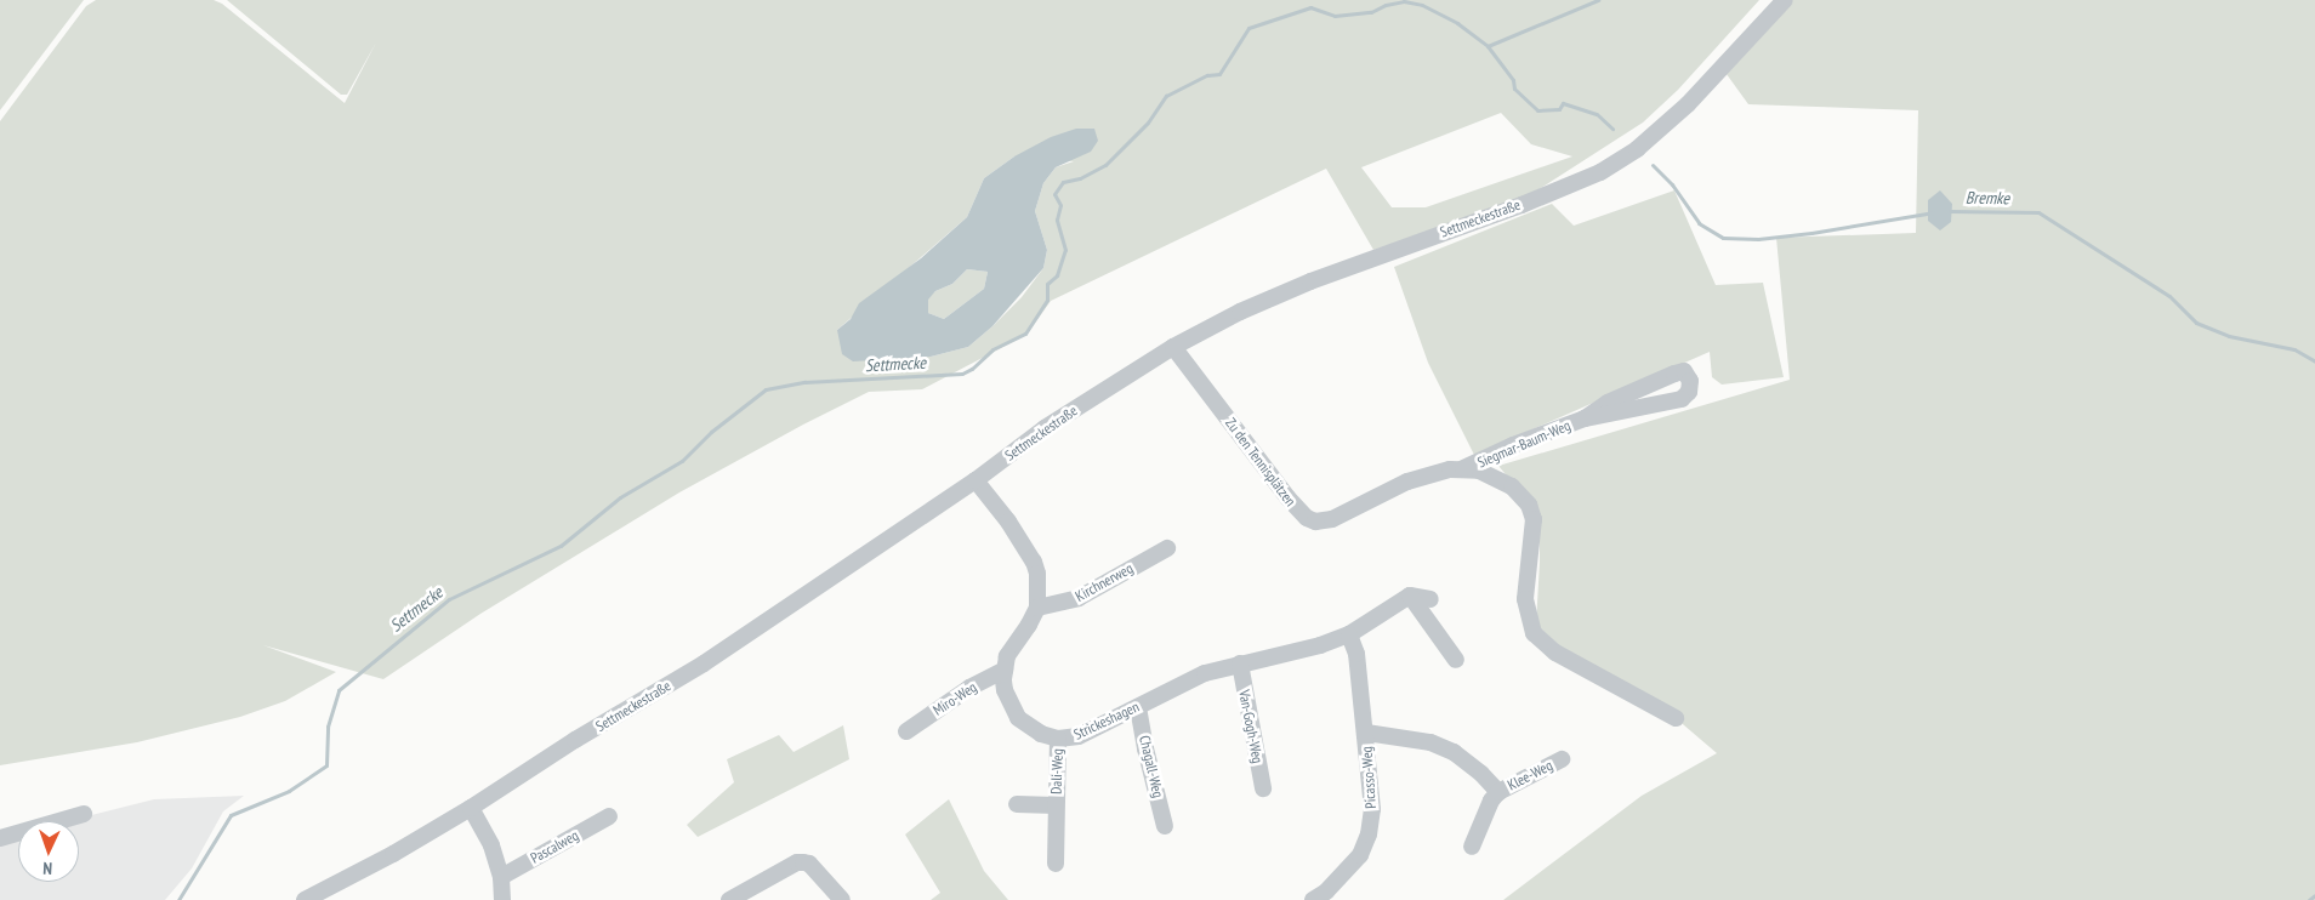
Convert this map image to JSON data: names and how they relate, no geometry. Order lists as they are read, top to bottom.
{
  "streets": {
    "street": [
      "Settmeckestraße",
      "Siegmar-Baum-Weg",
      "Zu den Tennisplätzen",
      "Kirchnerweg",
      "Miro-Weg",
      "Strickeshagen",
      "Van-Gogh-Weg",
      "Chagall-Weg",
      "Dali-Weg",
      "Klee-Weg",
      "Picasso-Weg",
      "Pascalweg"
    ]
  },
  "crossings": [
    ["Settmeckestraße", "Zu den Tennisplätzen"],
    ["Siegmar-Baum-Weg", "Zu den Tennisplätzen"],
    ["Miro-Weg", "Strickeshagen"],
    ["Strickeshagen", "Van-Gogh-Weg"],
    ["Strickeshagen", "Chagall-Weg"],
    ["Strickeshagen", "Dali-Weg"],
    ["Strickeshagen", "Picasso-Weg"],
    ["Klee-Weg", "Picasso-Weg"]
  ],
  "water": ["Bremke", "Settmecke"],
  "north": "bottom"
}
